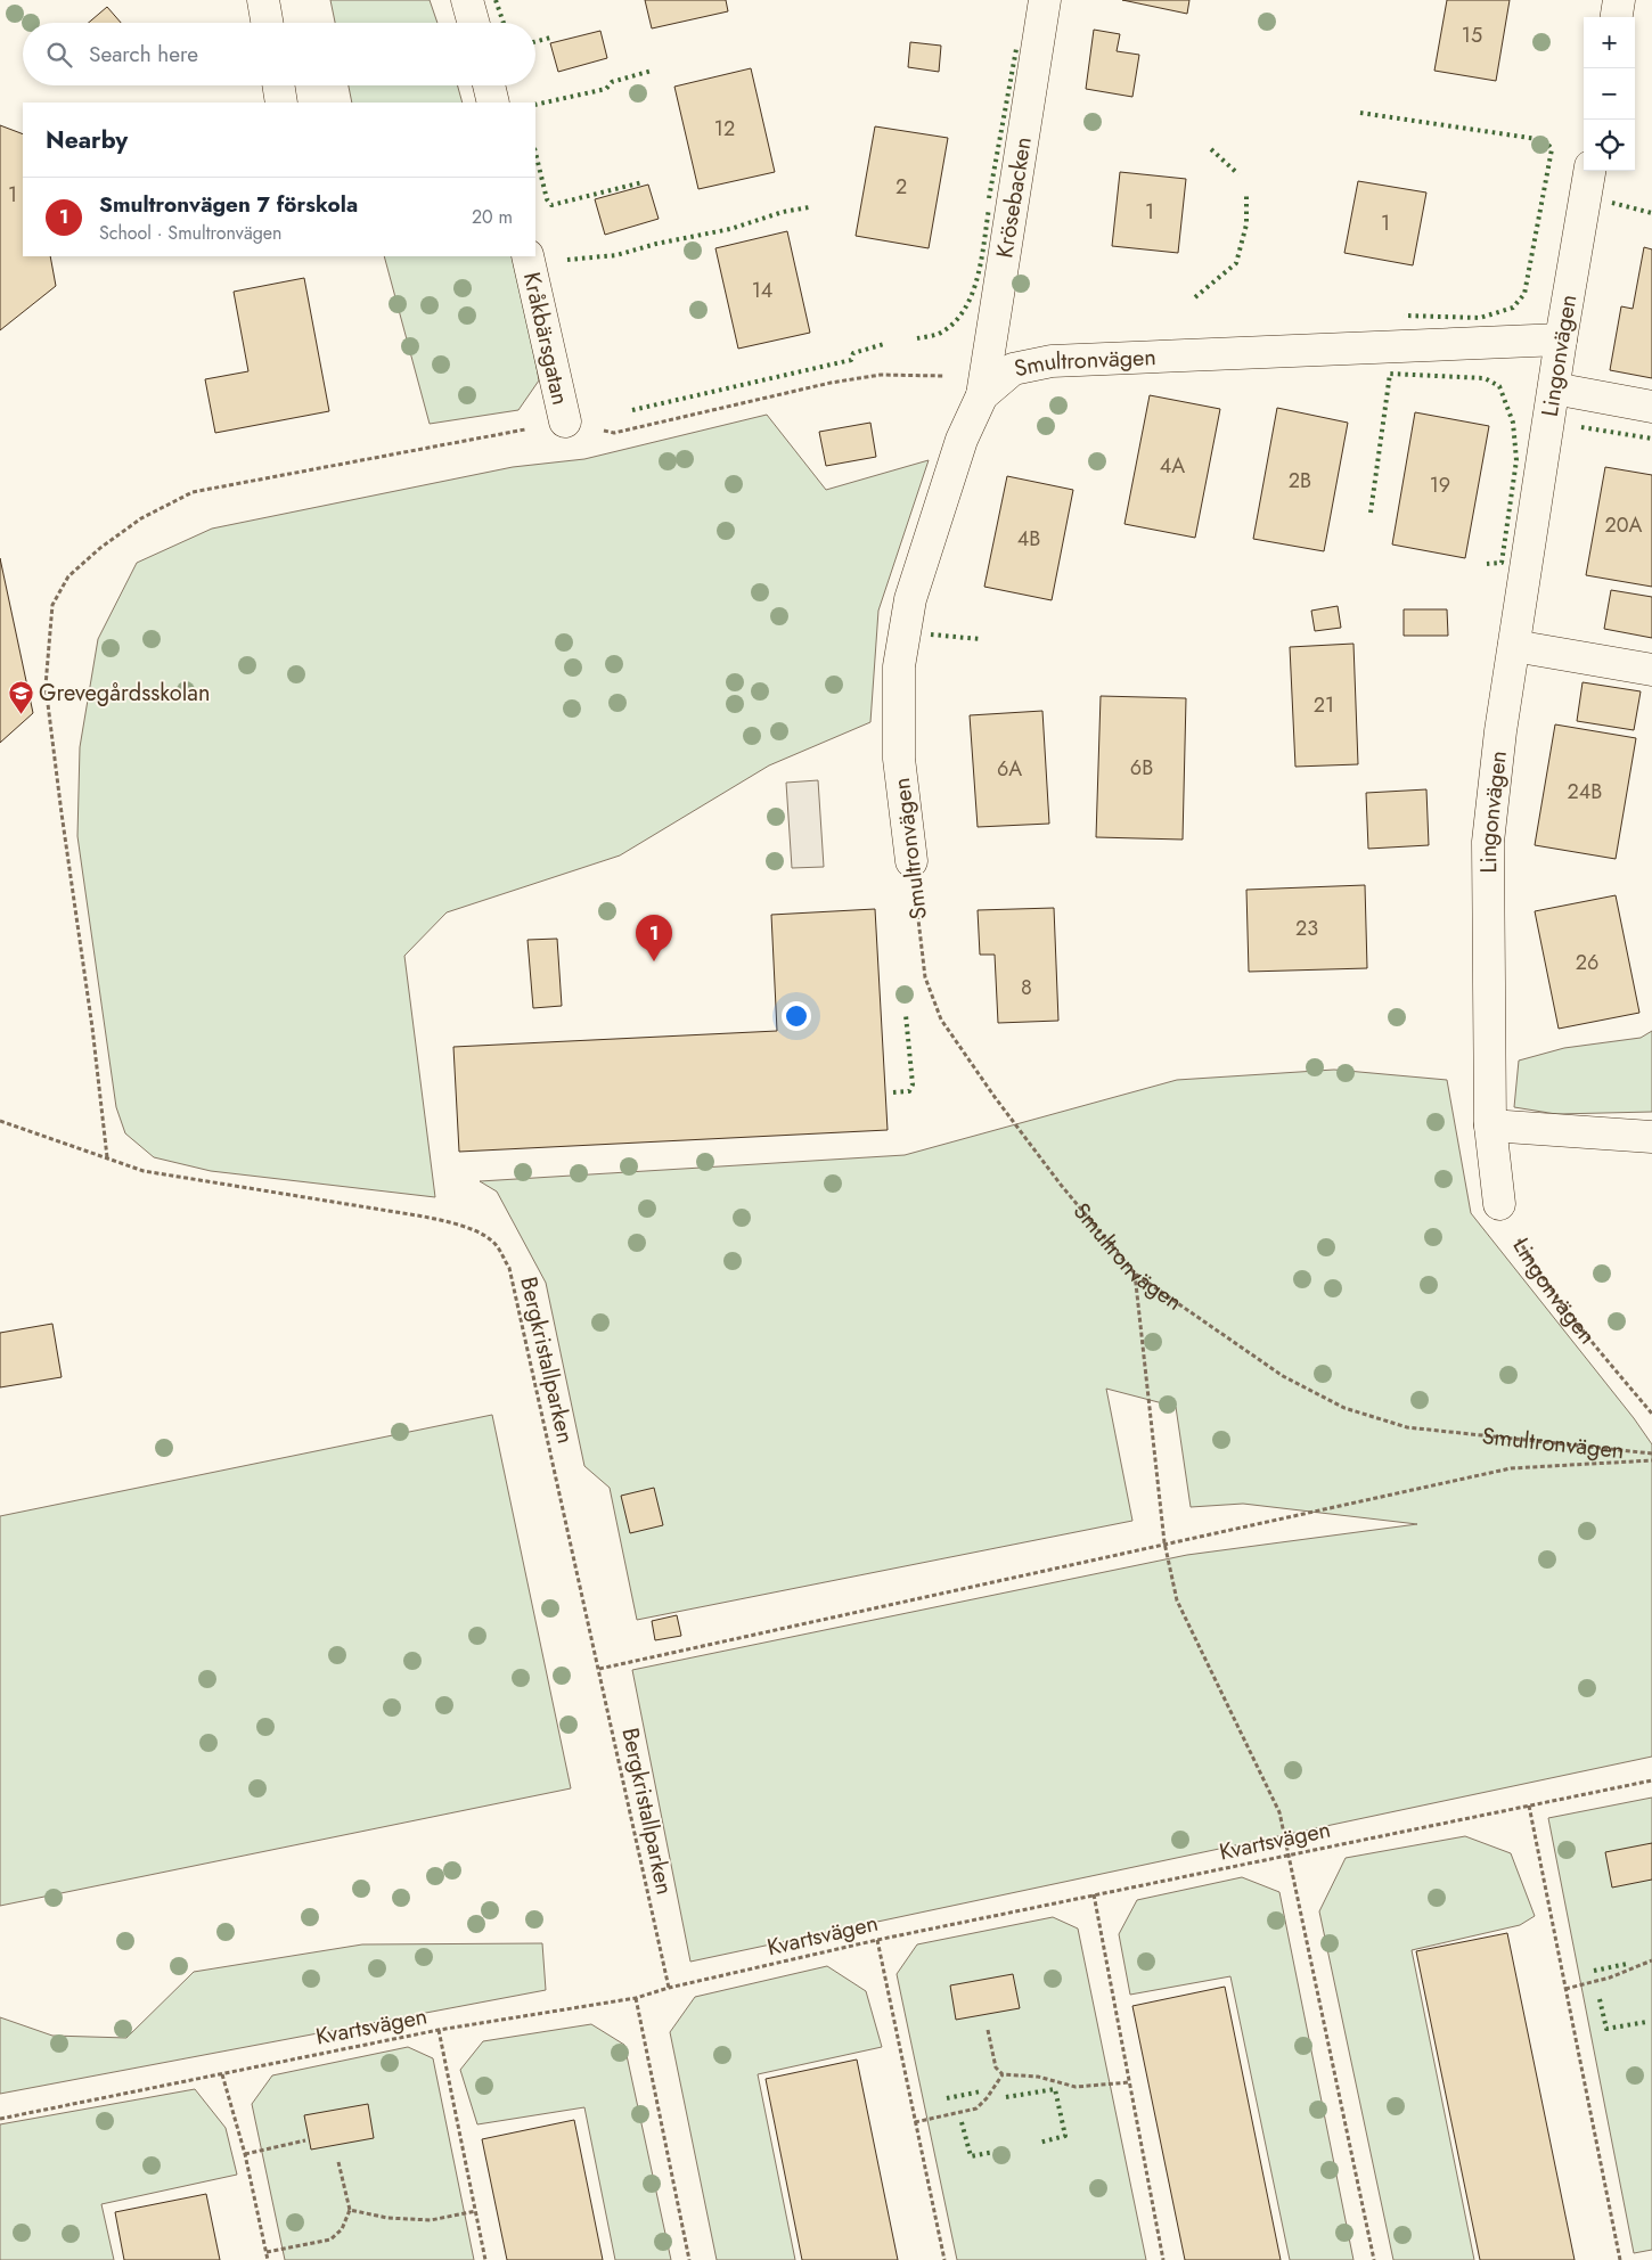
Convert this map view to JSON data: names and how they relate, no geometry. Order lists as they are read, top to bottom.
{
  "streets": {
    "street": [
      "Krösebacken",
      "Kråkbärsgatan",
      "Lingonvägen",
      "Smultronvägen"
    ],
    "path": ["Bergkristallparken", "Kvartsvägen"]
  },
  "crossings": [
    ["Krösebacken", "Smultronvägen"],
    ["Lingonvägen", "Smultronvägen"],
    ["Bergkristallparken", "Kvartsvägen"]
  ],
  "places": {
    "school or university": ["Grevegårdsskolan"]
  },
  "house_numbers": [
    "15",
    "12",
    "2",
    "1",
    "1",
    "1",
    "14",
    "4A",
    "2B",
    "19",
    "20A",
    "4B",
    "21",
    "6B",
    "6A",
    "24B",
    "23",
    "26",
    "8"
  ],
  "page": {
    "map_buttons": ["+", "−"],
    "search": "Search here",
    "heading": "Nearby",
    "list": [
      {
        "mark": "1",
        "name": "Smultronvägen 7 förskola",
        "note": "School · Smultronvägen",
        "value": "20 m"
      }
    ],
    "pins": "1"
  }
}
